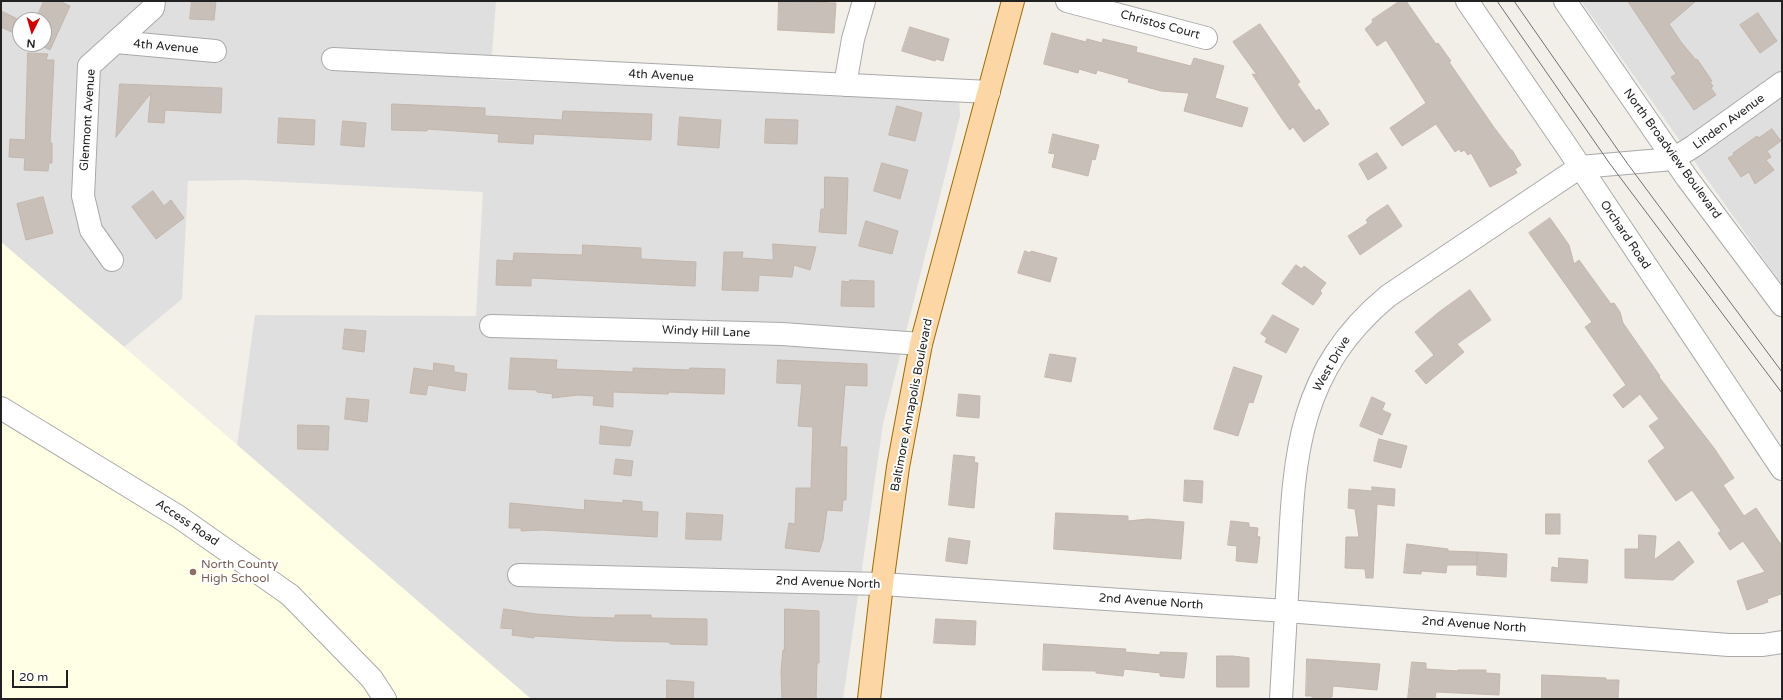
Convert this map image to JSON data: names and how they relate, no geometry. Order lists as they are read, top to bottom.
{
  "streets": {
    "main road": ["Baltimore Annapolis Boulevard"],
    "street": [
      "Christos Court",
      "4th Avenue",
      "Glenmont Avenue",
      "Linden Avenue",
      "North Broadview Boulevard",
      "Orchard Road",
      "Windy Hill Lane",
      "West Drive",
      "Access Road",
      "2nd Avenue North"
    ]
  },
  "crossings": [
    ["4th Avenue", "Glenmont Avenue"],
    ["4th Avenue", "Baltimore Annapolis Boulevard"],
    ["Linden Avenue", "North Broadview Boulevard"],
    ["Linden Avenue", "Orchard Road"],
    ["Linden Avenue", "West Drive"],
    ["Orchard Road", "West Drive"],
    ["Windy Hill Lane", "Baltimore Annapolis Boulevard"],
    ["West Drive", "2nd Avenue North"],
    ["Baltimore Annapolis Boulevard", "2nd Avenue North"]
  ],
  "places": ["North County High School"],
  "scale_bar": "20 m",
  "north": "bottom"
}
